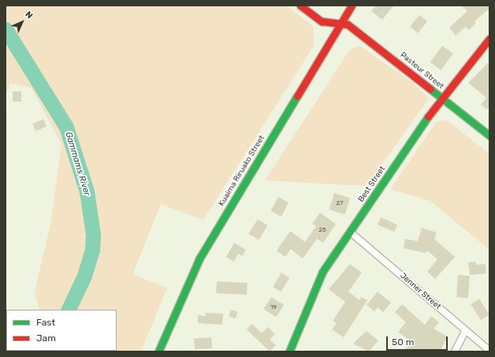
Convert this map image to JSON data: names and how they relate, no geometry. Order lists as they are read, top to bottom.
{
  "streets": {
    "street": [
      "Pasteur Street",
      "Kuaima Riruako Street",
      "Best Street",
      "Jenner Street"
    ]
  },
  "crossings": [
    ["Pasteur Street", "Kuaima Riruako Street"],
    ["Pasteur Street", "Best Street"],
    ["Best Street", "Jenner Street"]
  ],
  "water": ["Gammams River"],
  "house_numbers": ["27", "25", "19"],
  "legend": ["Fast", "Jam"],
  "scale_bar": "50 m",
  "north": "top right"
}
